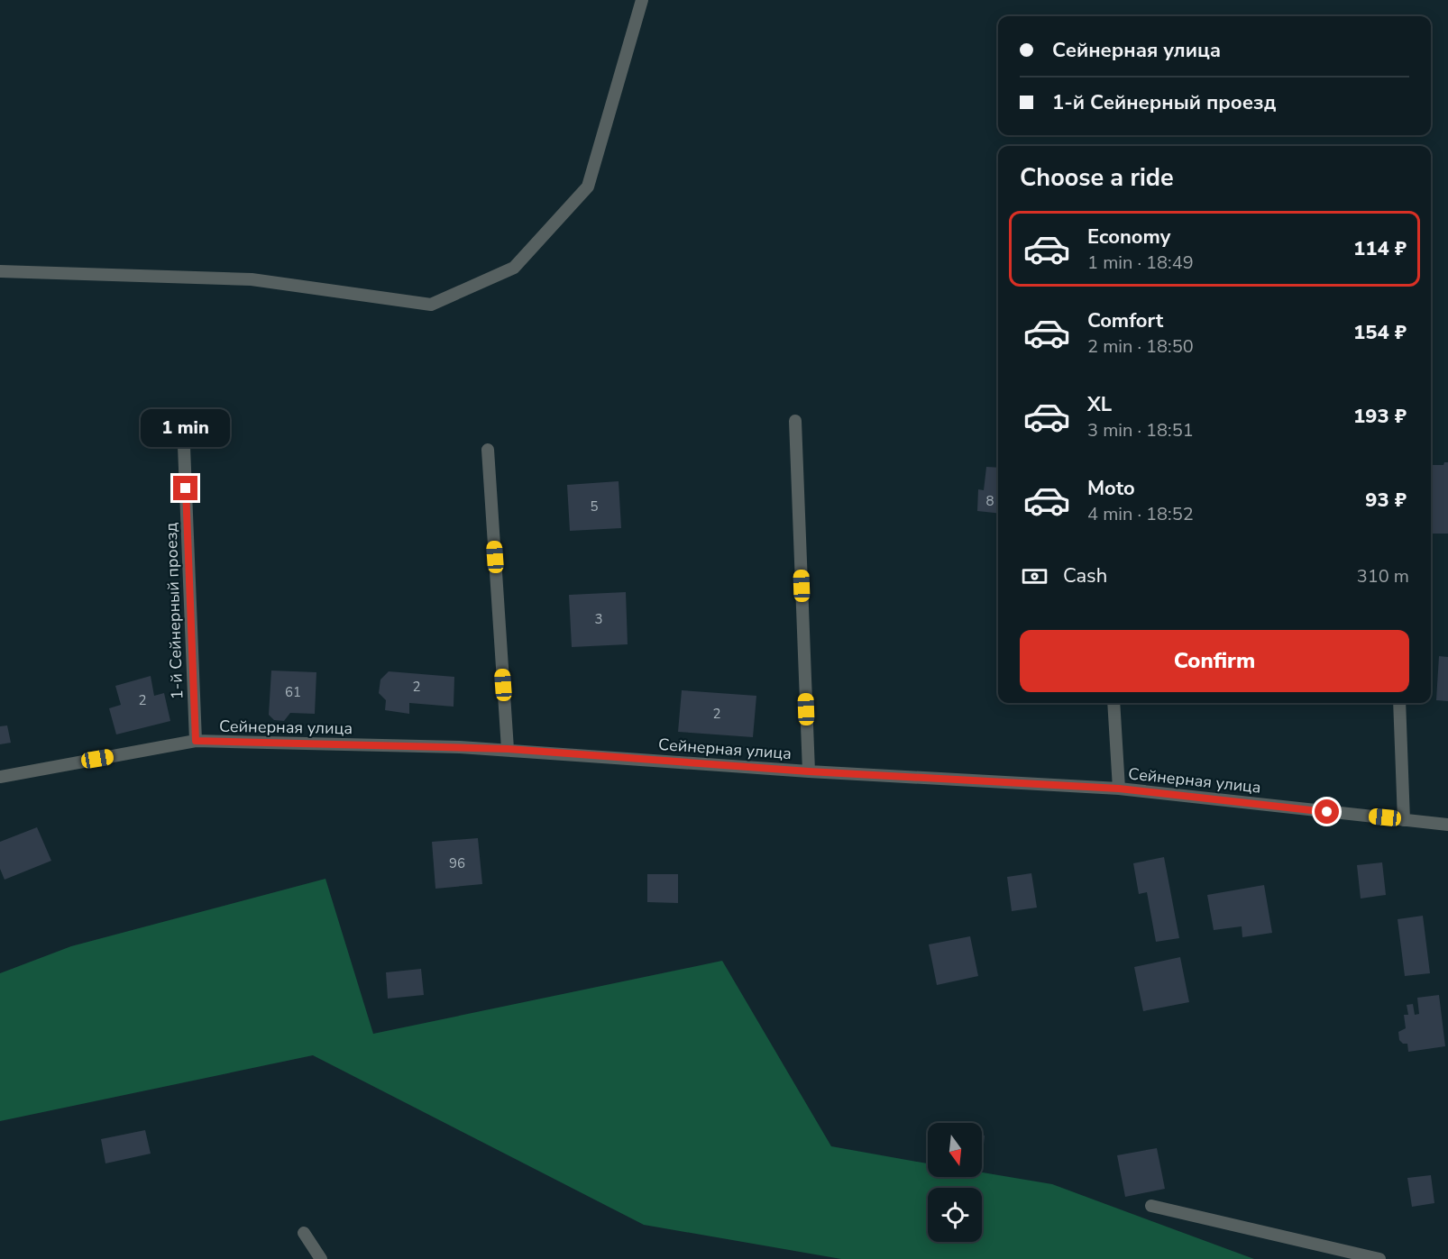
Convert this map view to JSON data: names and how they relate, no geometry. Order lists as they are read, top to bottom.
{
  "streets": {
    "lane": ["1-й Сейнерный проезд", "Сейнерная улица"]
  },
  "crossings": [
    ["1-й Сейнерный проезд", "Сейнерная улица"]
  ],
  "house_numbers": [
    "8",
    "5",
    "3",
    "2",
    "61",
    "2",
    "2",
    "96"
  ],
  "north": "bottom",
  "page": {
    "banner": ["Сейнерная улица", "1-й Сейнерный проезд"],
    "heading": "Choose a ride",
    "list": [
      {
        "name": "Economy",
        "note": "1 min · 18:49",
        "value": "114 ₽"
      },
      {
        "name": "Comfort",
        "note": "2 min · 18:50",
        "value": "154 ₽"
      },
      {
        "name": "XL",
        "note": "3 min · 18:51",
        "value": "193 ₽"
      },
      {
        "name": "Moto",
        "note": "4 min · 18:52",
        "value": "93 ₽"
      }
    ],
    "bubble": "1 min",
    "pay": ["Cash", "310 m"],
    "buttons": "Confirm"
  }
}
